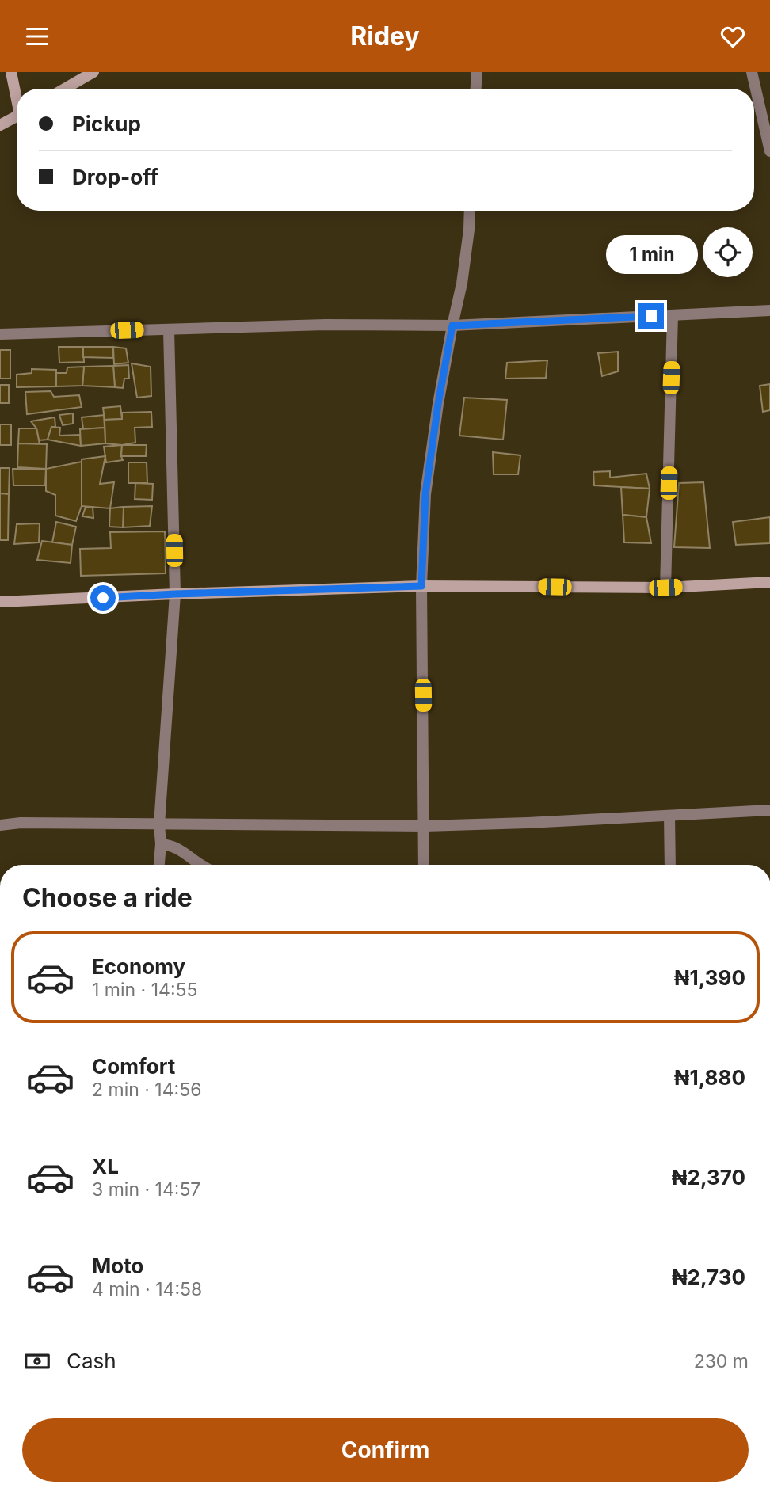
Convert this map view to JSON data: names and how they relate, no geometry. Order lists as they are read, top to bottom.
{
  "page": {
    "header": "Ridey",
    "banner": ["Pickup", "Drop-off"],
    "bubble": "1 min",
    "heading": "Choose a ride",
    "list": [
      {
        "name": "Economy",
        "note": "1 min · 14:55",
        "value": "₦1,390"
      },
      {
        "name": "Comfort",
        "note": "2 min · 14:56",
        "value": "₦1,880"
      },
      {
        "name": "XL",
        "note": "3 min · 14:57",
        "value": "₦2,370"
      },
      {
        "name": "Moto",
        "note": "4 min · 14:58",
        "value": "₦2,730"
      }
    ],
    "pay": ["Cash", "230 m"],
    "buttons": "Confirm"
  }
}
